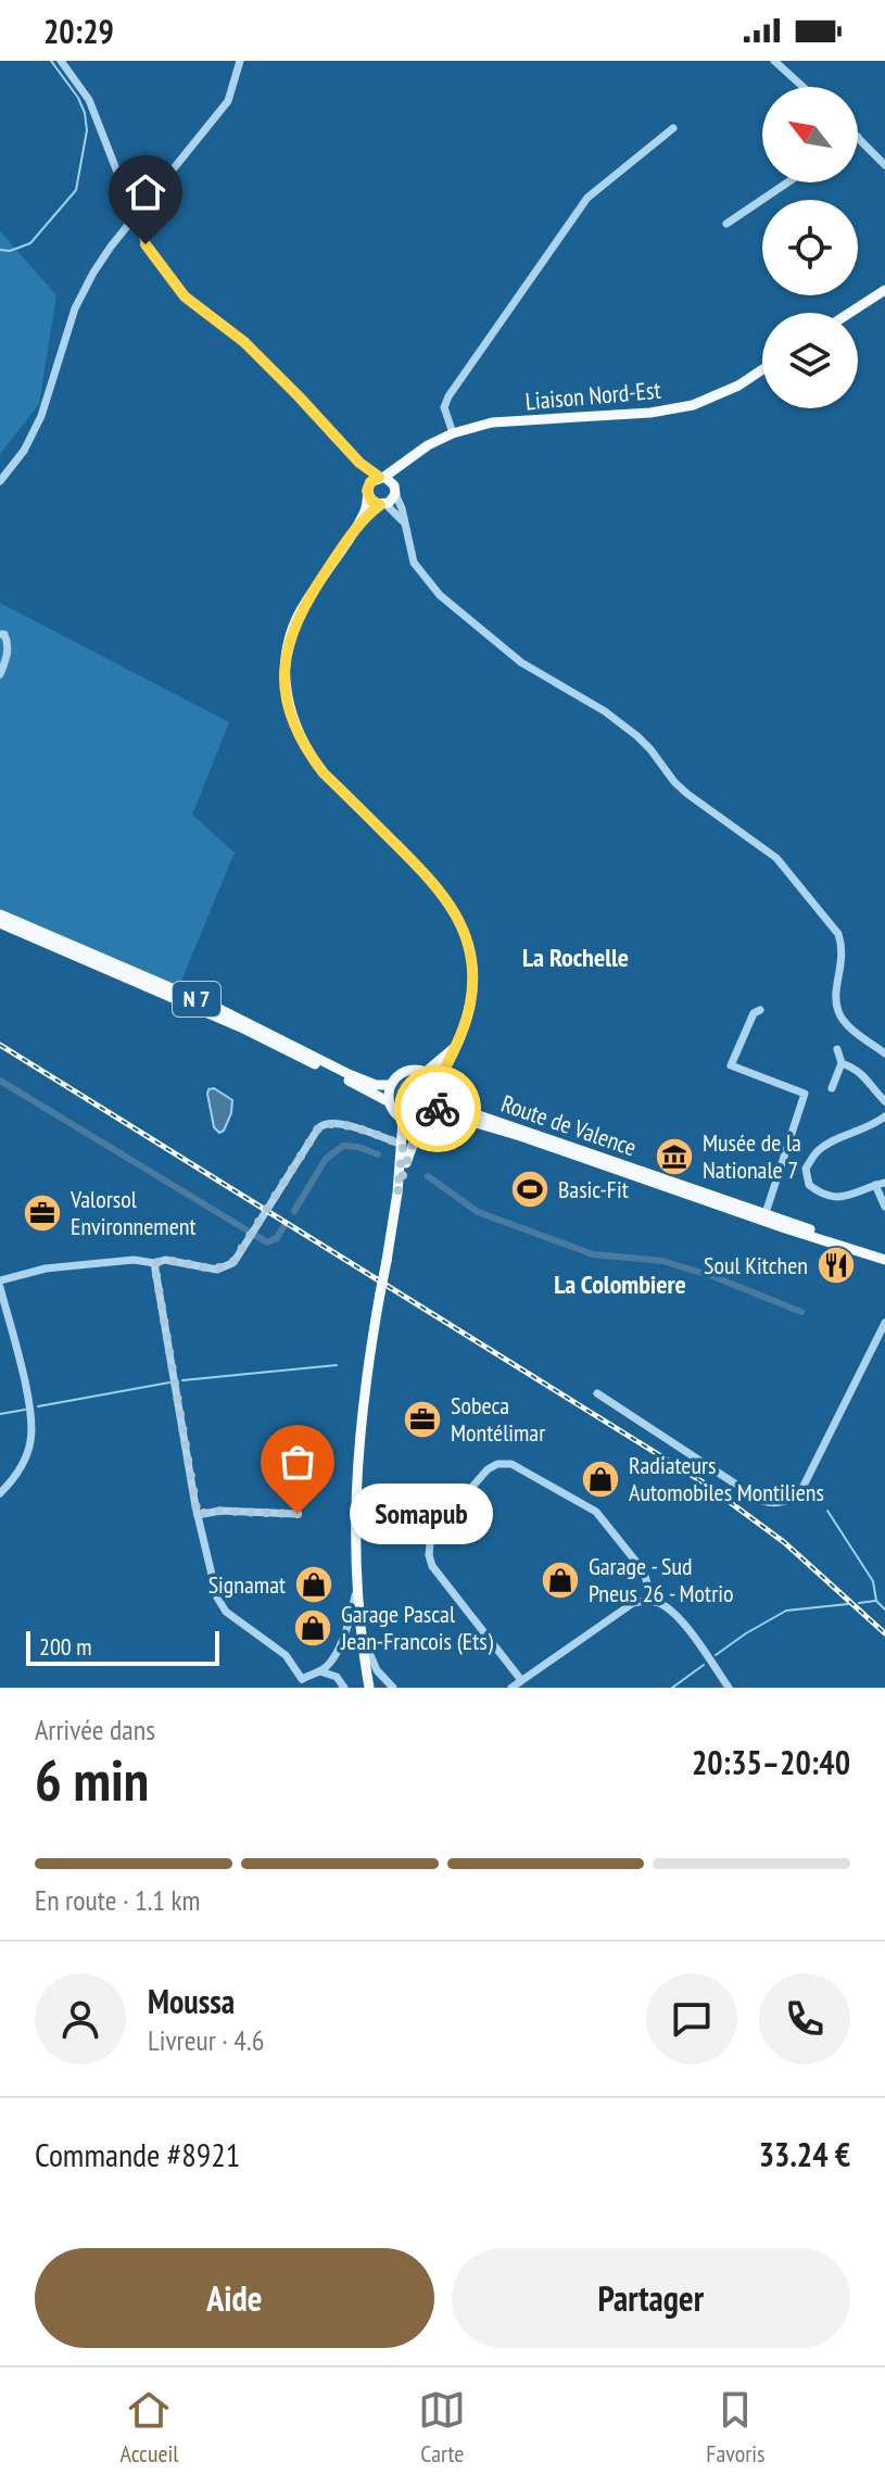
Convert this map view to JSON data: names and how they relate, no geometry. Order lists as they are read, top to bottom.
{
  "streets": {
    "main road": ["Liaison Nord-Est", "N 7", "Route de Valence"]
  },
  "crossings": [
    ["N 7", "Route de Valence"]
  ],
  "districts": ["La Rochelle", "La Colombiere"],
  "places": {
    "museum": ["Musée de la Nationale 7"],
    "sports": ["Basic-Fit"],
    "office": ["Valorsol Environnement", "Sobeca Montélimar"],
    "restaurant": ["Soul Kitchen"],
    "shop": [
      "Radiateurs Automobiles Montiliens",
      "Garage - Sud Pneus 26 - Motrio",
      "Signamat",
      "Garage Pascal Jean-Francois (Ets)"
    ],
    "other": ["Somapub"]
  },
  "scale_bar": "200 m",
  "north": "top left",
  "page": {
    "status": "20:29",
    "bubble": "Somapub",
    "scale": "200 m",
    "heading": ["6 min", "Arrivée dans", "20:35–20:40"],
    "panel": [
      "Moussa",
      "Livreur · 4.6",
      "Commande #8921",
      "33.24 €"
    ],
    "bar": "En route · 1.1 km",
    "buttons": ["Aide", "Partager"],
    "tabs": ["Accueil", "Carte", "Favoris"]
  }
}
